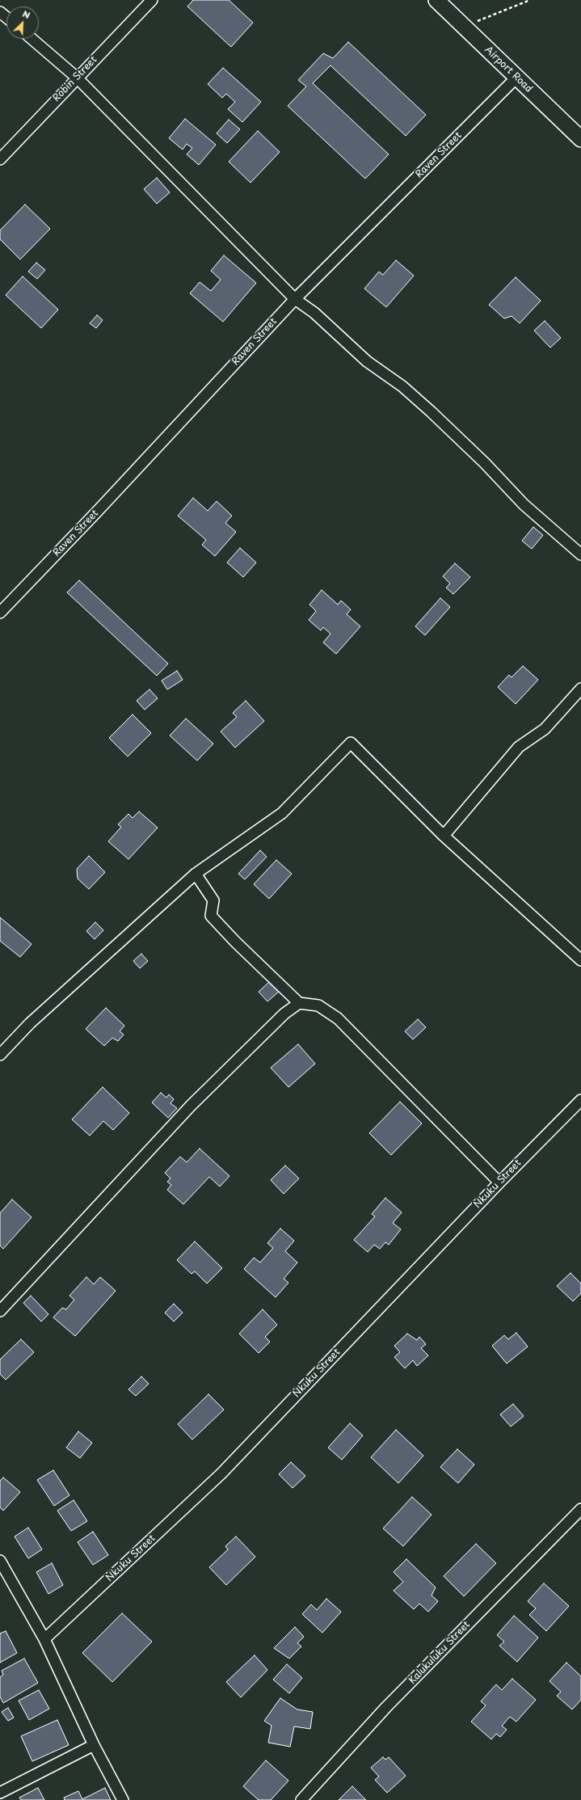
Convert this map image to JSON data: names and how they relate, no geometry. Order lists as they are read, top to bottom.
{
  "streets": {
    "street": [
      "Airport Road",
      "Robin Street",
      "Raven Street",
      "Nkuku Street",
      "Kalukuluku Street"
    ]
  },
  "crossings": [
    ["Airport Road", "Raven Street"]
  ],
  "north": "top right"
}
